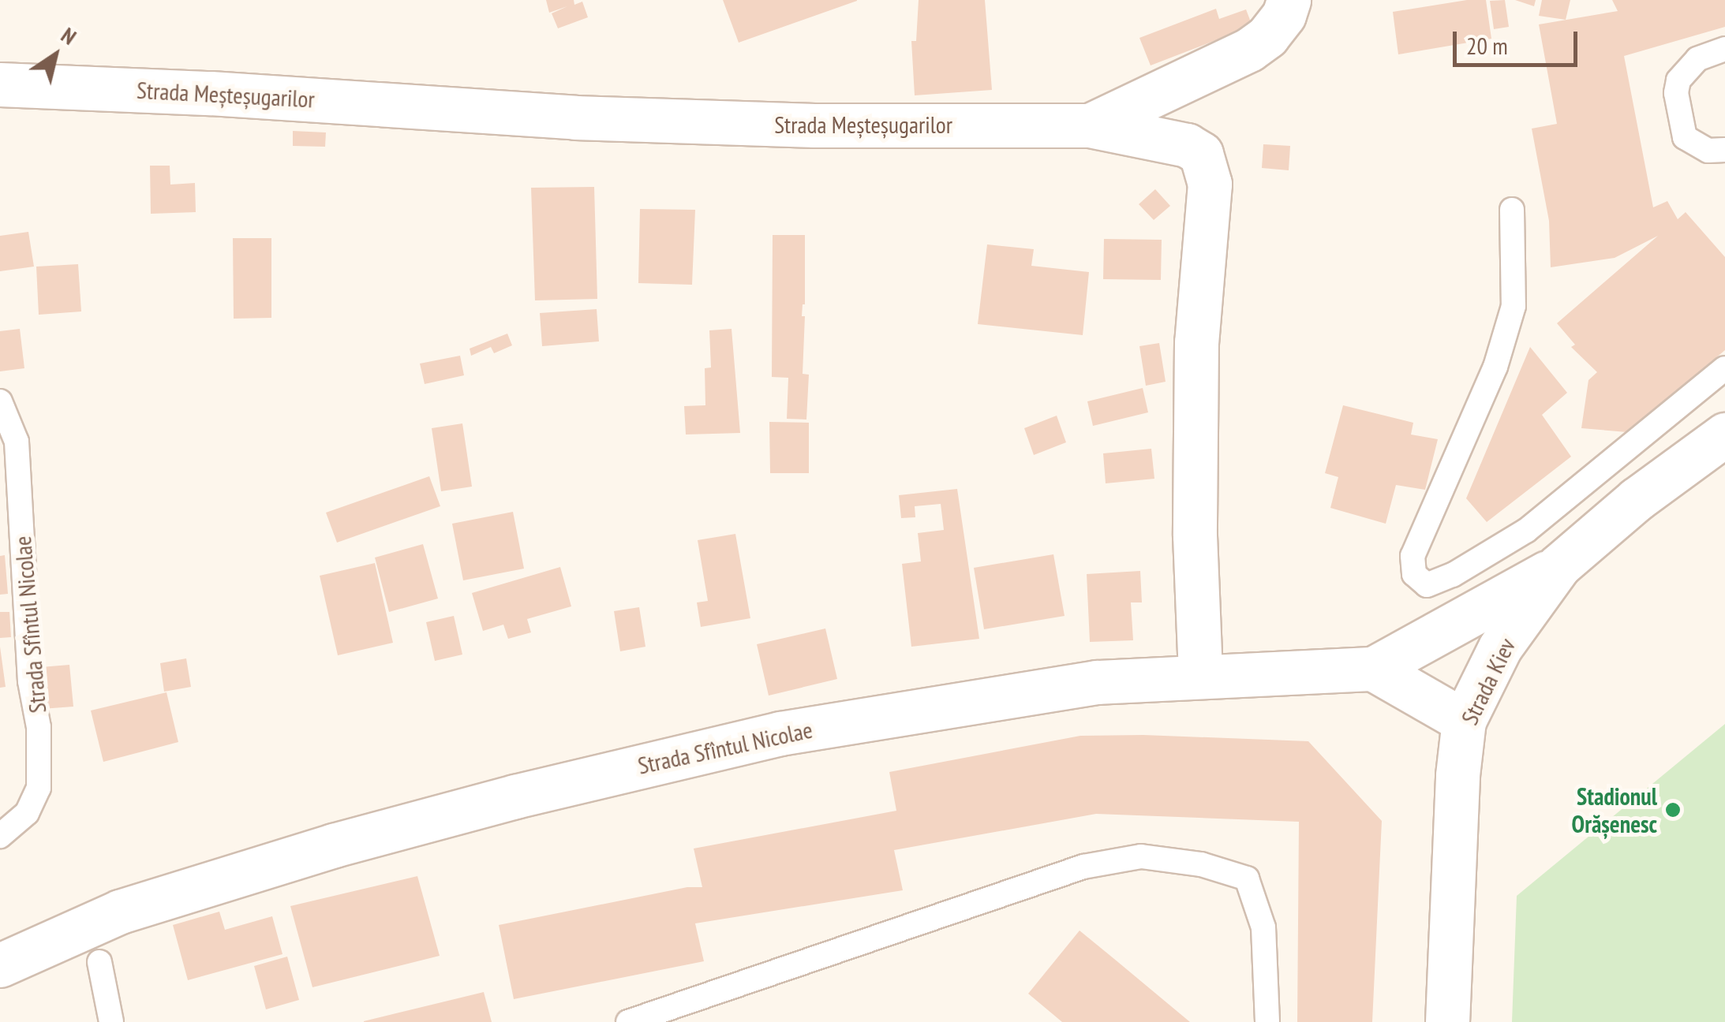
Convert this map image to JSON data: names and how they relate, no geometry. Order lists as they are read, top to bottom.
{
  "streets": {
    "street": ["Strada Meșteșugarilor", "Strada Sfîntul Nicolae", "Strada Kiev"]
  },
  "crossings": [
    ["Strada Meșteșugarilor", "Strada Sfîntul Nicolae"]
  ],
  "places": ["Stadionul Orășenesc"],
  "scale_bar": "20 m",
  "north": "top right"
}
